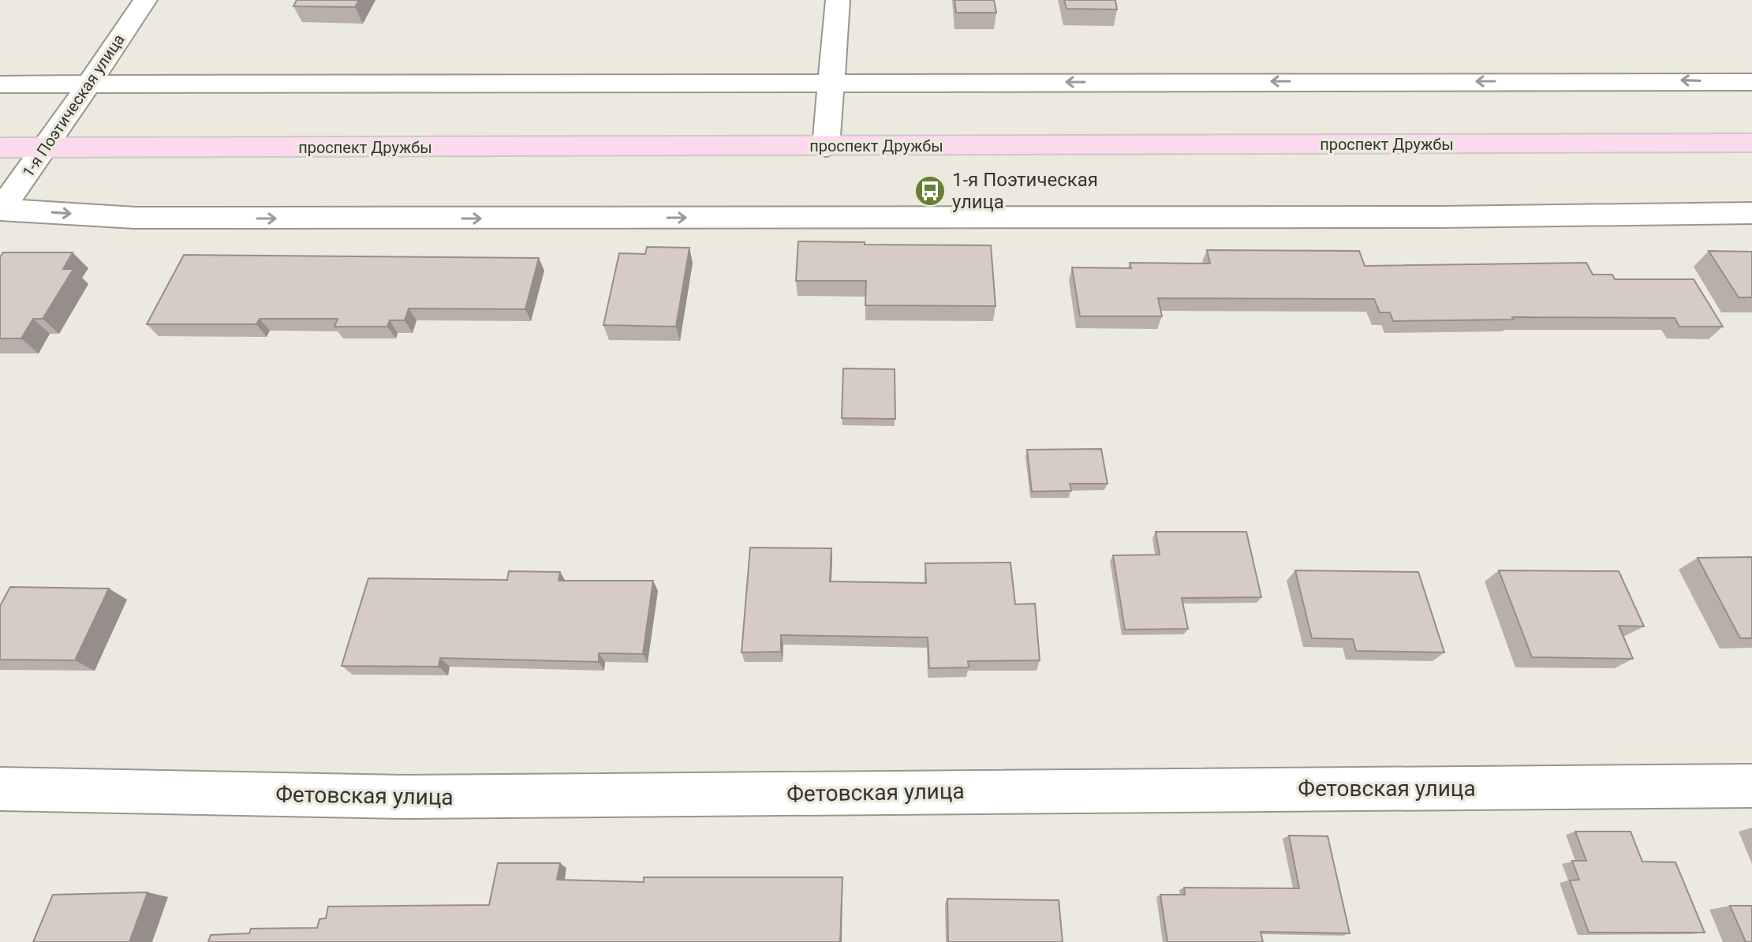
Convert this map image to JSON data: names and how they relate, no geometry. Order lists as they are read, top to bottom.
{
  "streets": {
    "main road": ["проспект Дружбы"],
    "street": ["1-я Поэтическая улица", "Фетовская улица"]
  },
  "crossings": [
    ["1-я Поэтическая улица", "проспект Дружбы"]
  ],
  "places": {
    "bus stop": ["1-я Поэтическая улица"]
  }
}
